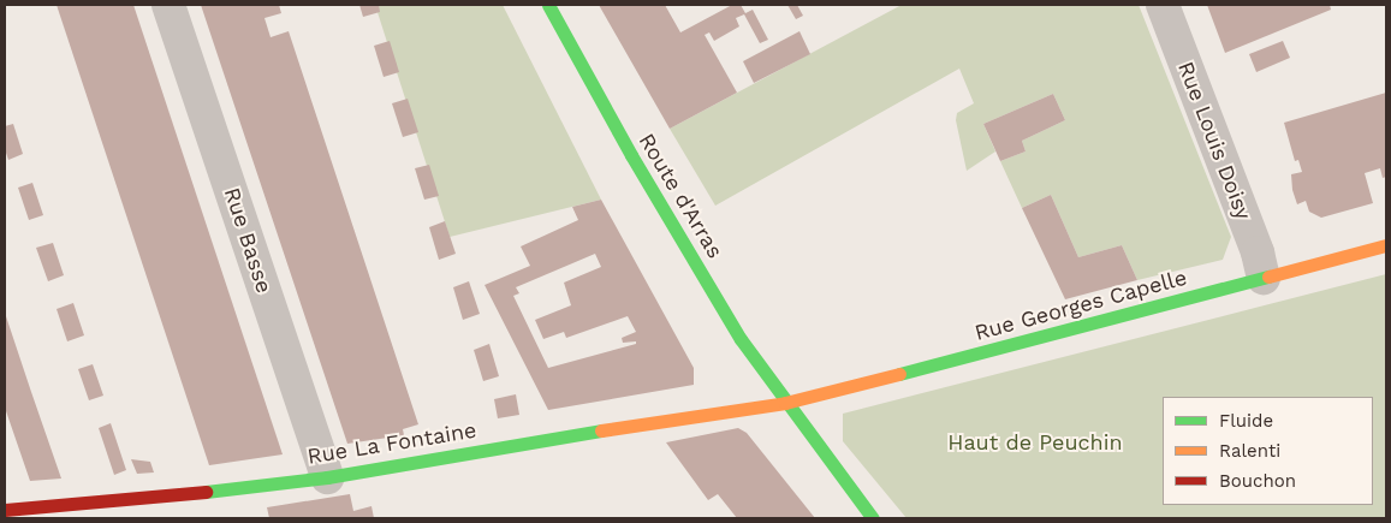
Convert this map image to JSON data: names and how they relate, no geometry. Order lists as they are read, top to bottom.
{
  "streets": {
    "street": [
      "Rue Louis Doisy",
      "Route d'Arras",
      "Rue Basse",
      "Rue Georges Capelle",
      "Rue La Fontaine"
    ]
  },
  "crossings": [
    ["Rue Louis Doisy", "Rue Georges Capelle"],
    ["Route d'Arras", "Rue Georges Capelle"],
    ["Route d'Arras", "Rue La Fontaine"],
    ["Rue Basse", "Rue La Fontaine"],
    ["Rue Georges Capelle", "Rue La Fontaine"]
  ],
  "parks": ["Haut de Peuchin"],
  "legend": ["Fluide", "Ralenti", "Bouchon"]
}
